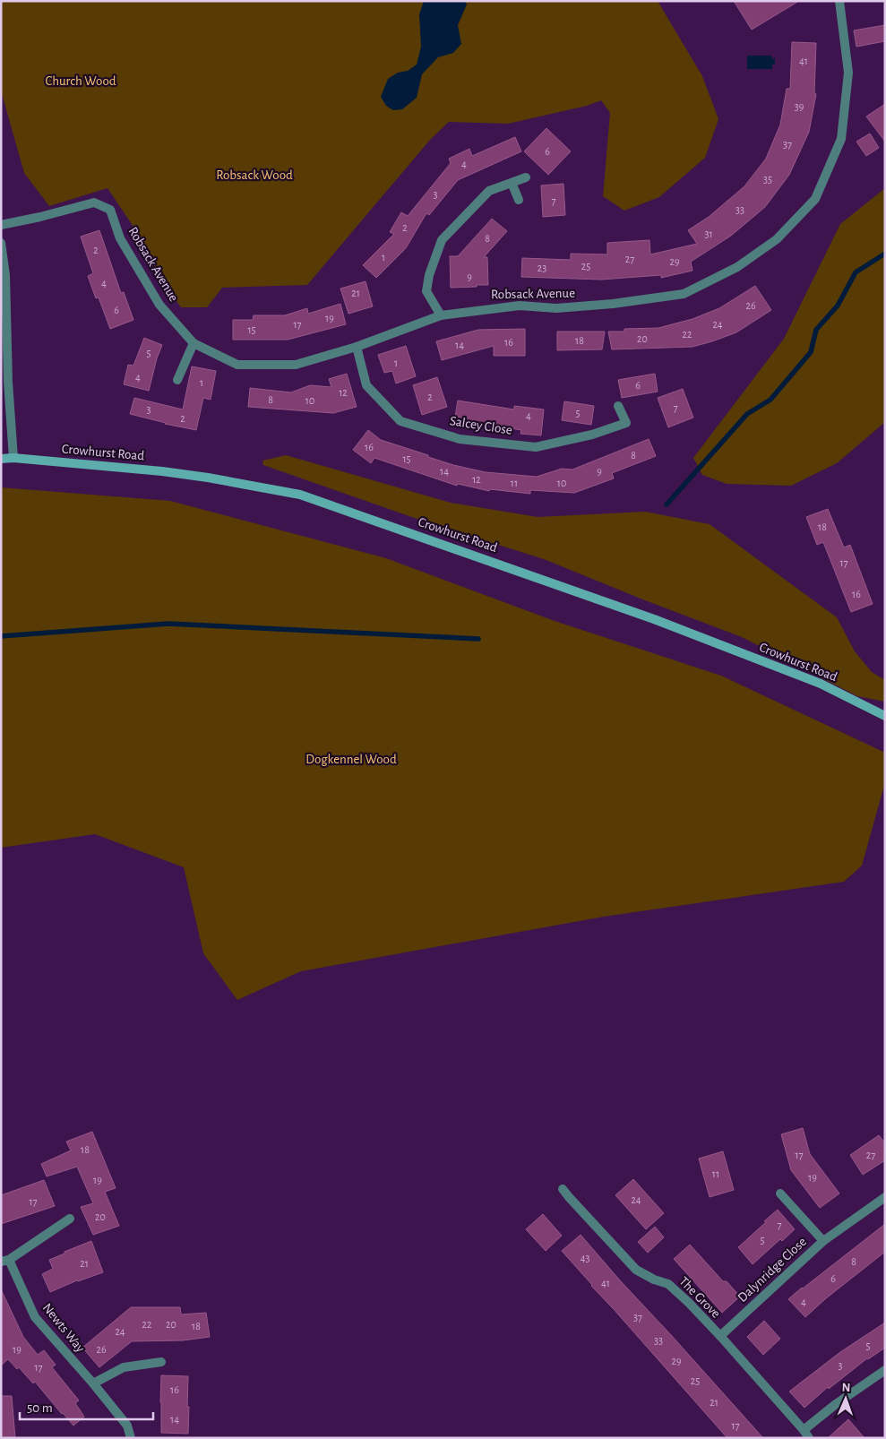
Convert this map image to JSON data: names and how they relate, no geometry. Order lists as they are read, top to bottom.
{
  "streets": {
    "main road": ["Crowhurst Road"],
    "street": [
      "Robsack Avenue",
      "Salcey Close",
      "Dalynridge Close",
      "The Grove",
      "Newts Way"
    ]
  },
  "crossings": [
    ["Robsack Avenue", "Salcey Close"],
    ["Dalynridge Close", "The Grove"]
  ],
  "parks": ["Church Wood", "Robsack Wood", "Dogkennel Wood"],
  "house_numbers": [
    "41",
    "39",
    "37",
    "6",
    "4",
    "35",
    "3",
    "7",
    "33",
    "2",
    "31",
    "8",
    "2",
    "1",
    "27",
    "29",
    "25",
    "23",
    "9",
    "4",
    "21",
    "26",
    "6",
    "19",
    "17",
    "24",
    "15",
    "22",
    "20",
    "18",
    "16",
    "14",
    "5",
    "1",
    "4",
    "1",
    "6",
    "12",
    "2",
    "8",
    "10",
    "7",
    "3",
    "5",
    "4",
    "2",
    "16",
    "8",
    "15",
    "14",
    "9",
    "12",
    "11",
    "10",
    "18",
    "17",
    "16",
    "18",
    "17",
    "27",
    "11",
    "19",
    "19",
    "24",
    "17",
    "20",
    "7",
    "5",
    "43",
    "8",
    "21",
    "6",
    "41",
    "4",
    "37",
    "22",
    "20",
    "18",
    "24",
    "33",
    "5",
    "19",
    "26",
    "29",
    "3",
    "17",
    "25",
    "16",
    "21",
    "14",
    "17"
  ],
  "scale_bar": "50 m",
  "north": "top"
}
